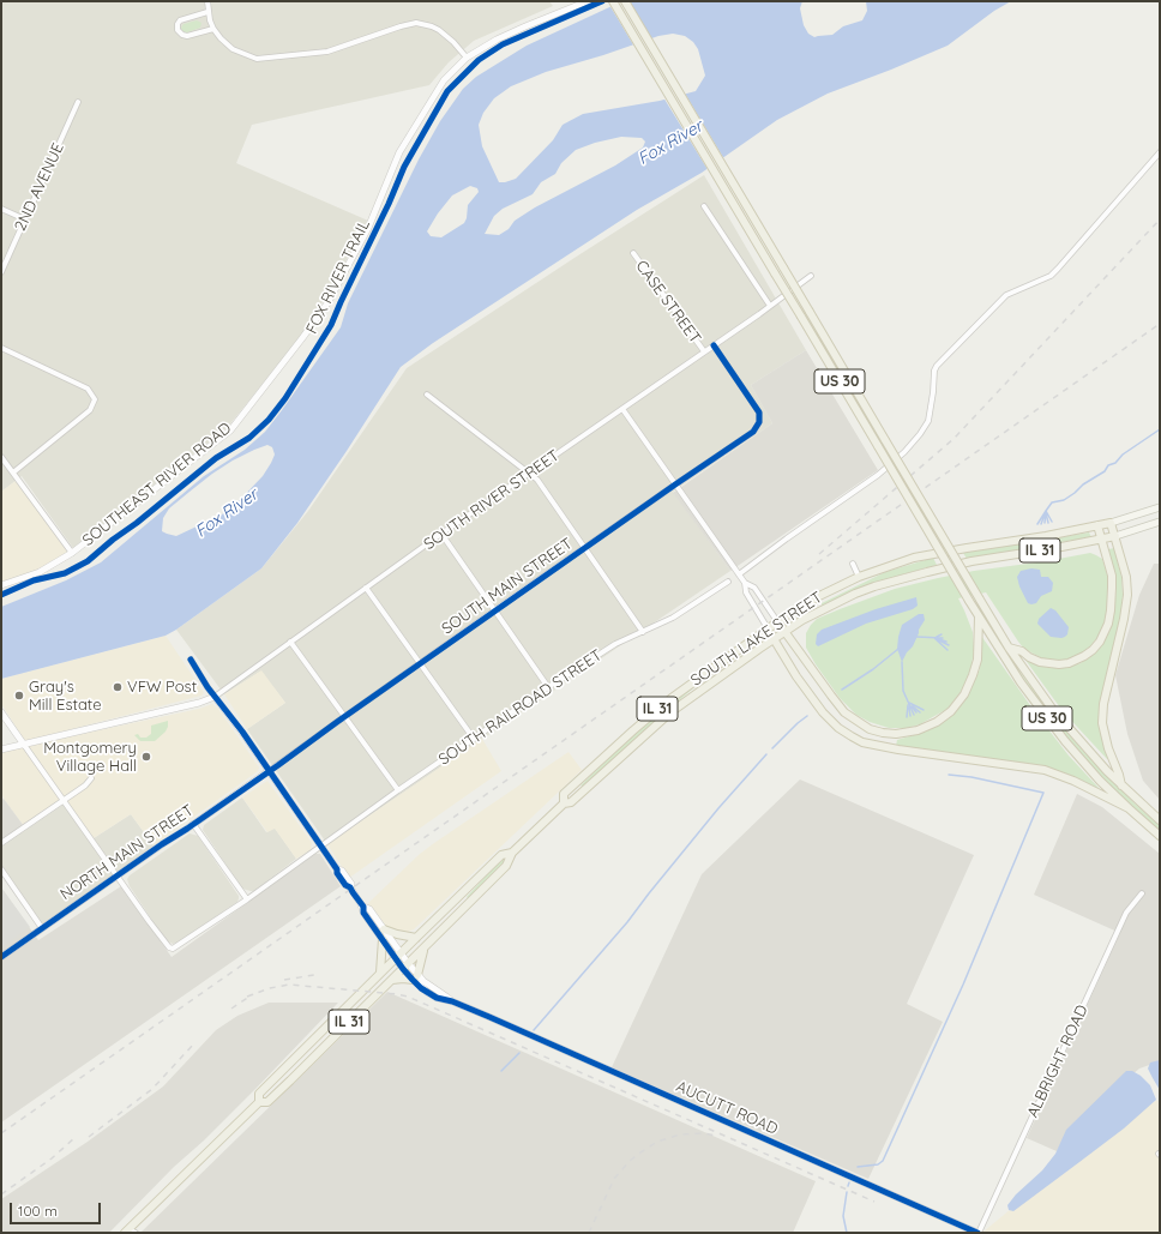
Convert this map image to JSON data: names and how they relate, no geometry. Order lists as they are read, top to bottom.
{
  "streets": {
    "main road": ["US 30", "IL 31", "SOUTH LAKE STREET"],
    "street": [
      "2ND AVENUE",
      "CASE STREET",
      "SOUTHEAST RIVER ROAD",
      "SOUTH RIVER STREET",
      "SOUTH MAIN STREET",
      "SOUTH RAILROAD STREET",
      "NORTH MAIN STREET",
      "ALBRIGHT ROAD",
      "AUCUTT ROAD"
    ],
    "cycle path": ["FOX RIVER TRAIL"]
  },
  "crossings": [
    ["CASE STREET", "SOUTH RIVER STREET"],
    ["CASE STREET", "SOUTH MAIN STREET"],
    ["SOUTH MAIN STREET", "NORTH MAIN STREET"],
    ["SOUTH LAKE STREET", "AUCUTT ROAD"],
    ["SOUTH RAILROAD STREET", "NORTH MAIN STREET"],
    ["ALBRIGHT ROAD", "AUCUTT ROAD"]
  ],
  "water": ["Fox River"],
  "places": ["VFW Post", "Gray's Mill Estate", "Montgomery Village Hall"],
  "scale_bar": "100 m"
}
